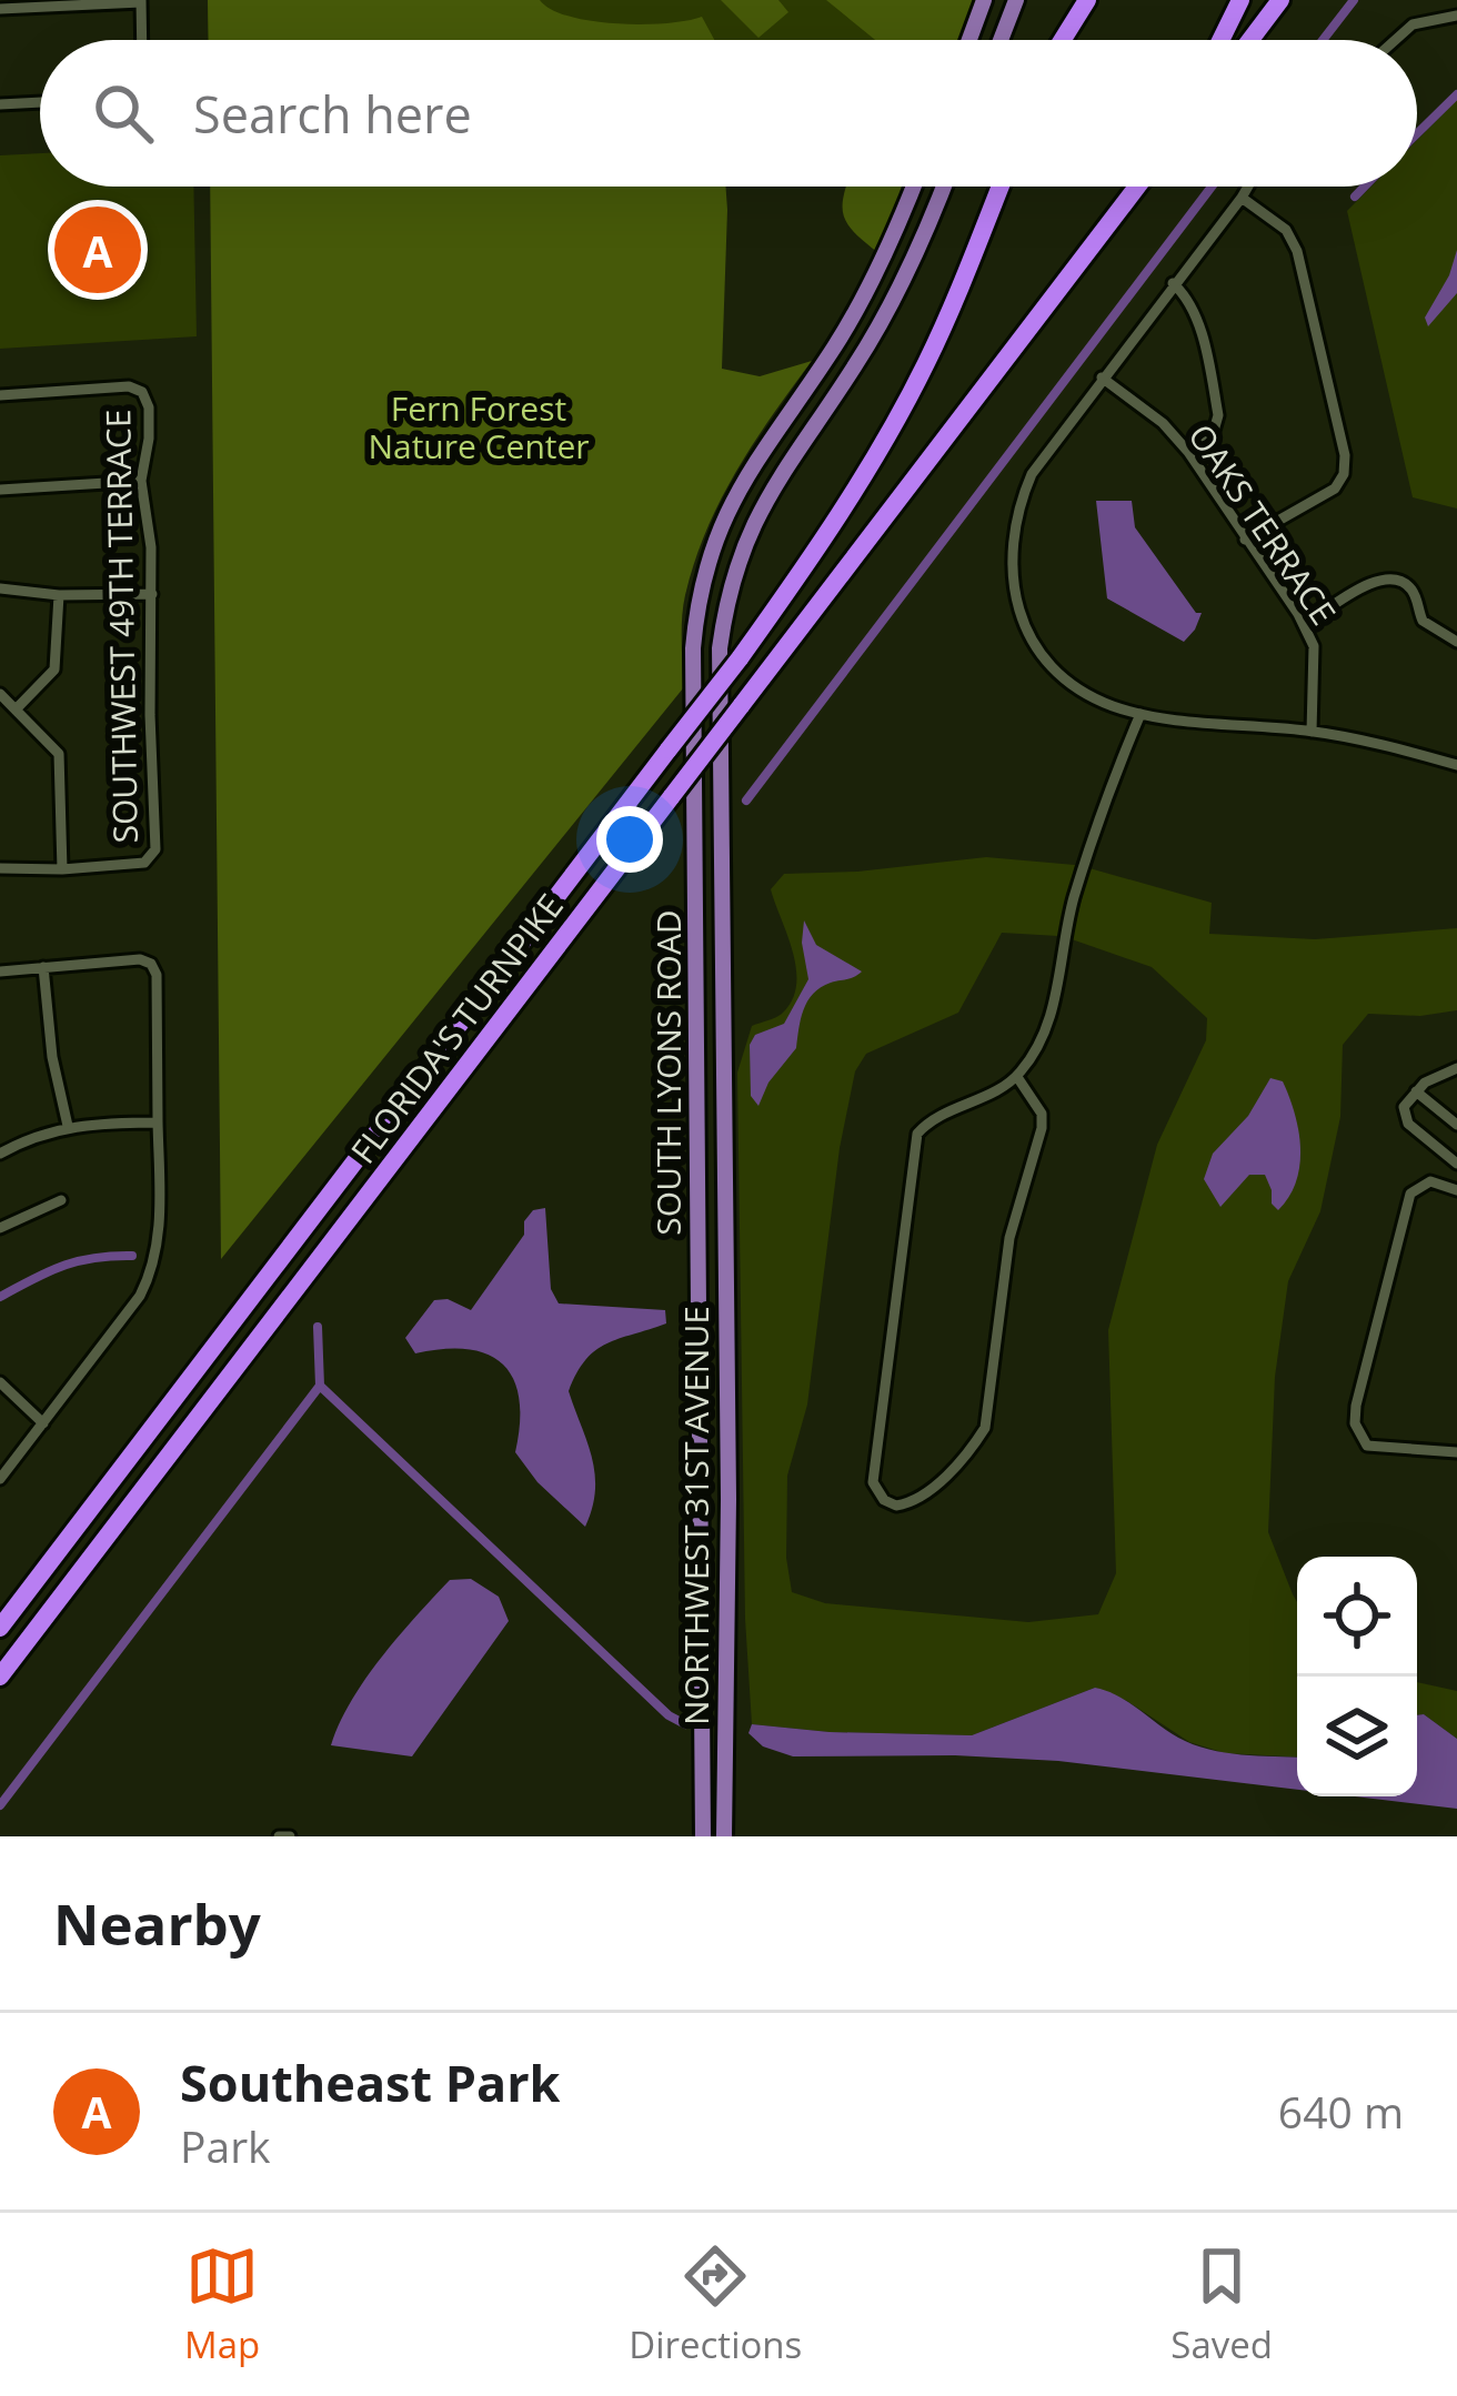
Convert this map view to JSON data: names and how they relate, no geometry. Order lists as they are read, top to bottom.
{
  "streets": {
    "highway": ["FLORIDA'S TURNPIKE"],
    "main road": ["SOUTH LYONS ROAD", "NORTHWEST 31ST AVENUE"],
    "street": ["OAKS TERRACE", "SOUTHWEST 49TH TERRACE"]
  },
  "crossings": [
    ["SOUTH LYONS ROAD", "NORTHWEST 31ST AVENUE"]
  ],
  "parks": ["Fern Forest Nature Center"],
  "page": {
    "search": "Search here",
    "pins": "A",
    "heading": "Nearby",
    "list": [
      {
        "mark": "A",
        "name": "Southeast Park",
        "note": "Park",
        "value": "640 m"
      }
    ],
    "nav": ["Map", "Directions", "Saved"]
  }
}
